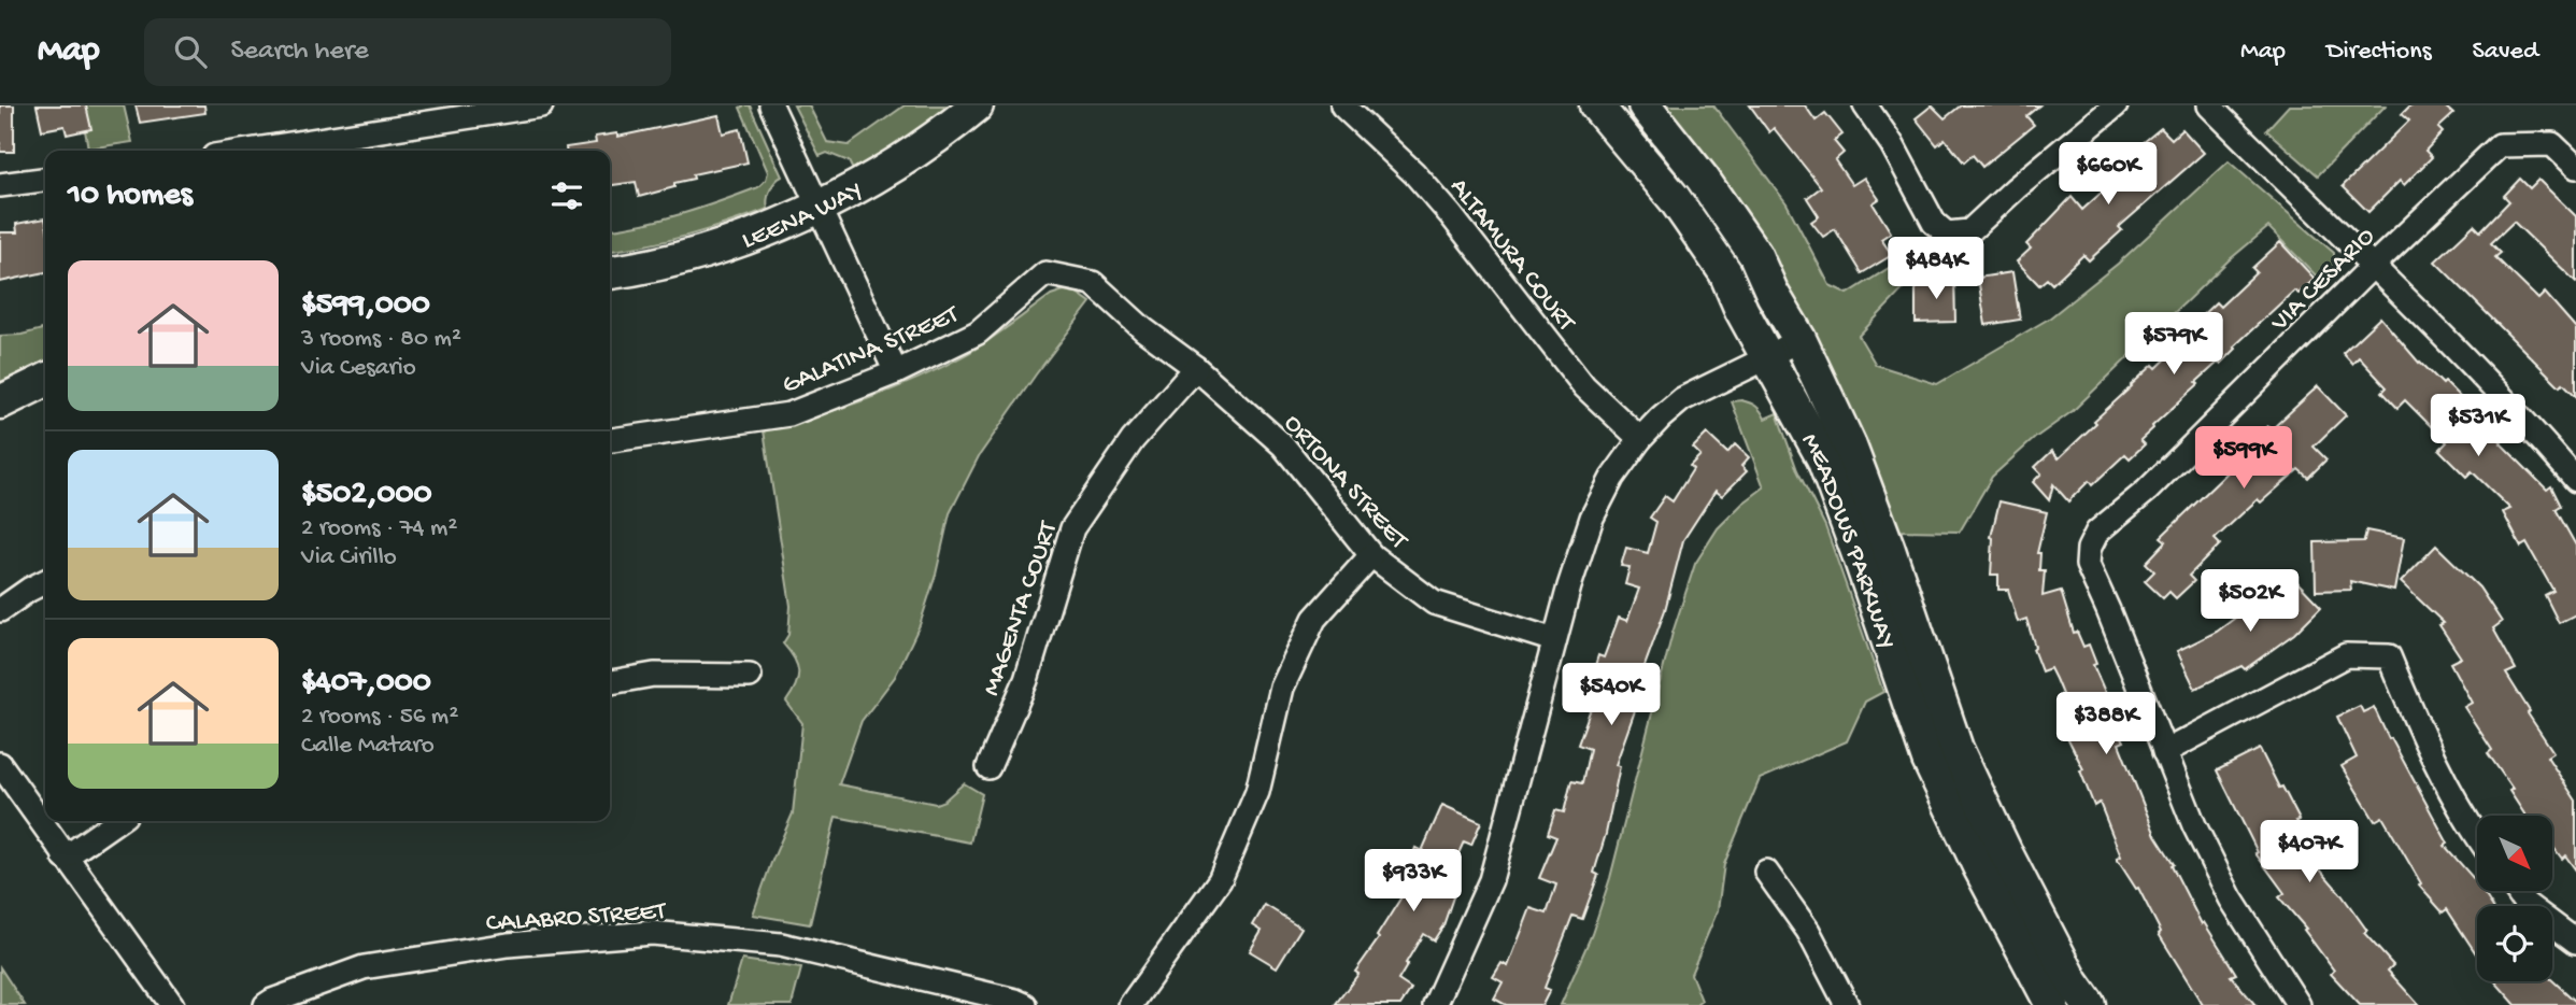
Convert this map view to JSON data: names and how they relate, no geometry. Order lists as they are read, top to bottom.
{
  "streets": {
    "main road": ["LEENA WAY", "MEADOWS PARKWAY"],
    "street": [
      "ALTAMURA COURT",
      "VIA CESARIO",
      "GALATINA STREET",
      "ORTONA STREET",
      "MAGENTA COURT",
      "CALABRO STREET"
    ]
  },
  "crossings": [
    ["GALATINA STREET", "ORTONA STREET"],
    ["ORTONA STREET", "MAGENTA COURT"]
  ],
  "north": "bottom right",
  "page": {
    "header": "Map",
    "search": "Search here",
    "nav": ["Map", "Directions", "Saved"],
    "price": [
      "$660K",
      "$484K",
      "$579K",
      "$531K",
      "$599K",
      "$502K",
      "$540K",
      "$388K",
      "$407K",
      "$933K"
    ],
    "heading": "10 homes",
    "list": [
      {
        "name": "$599,000",
        "note": "3 rooms · 80 m² · Via Cesario"
      },
      {
        "name": "$502,000",
        "note": "2 rooms · 74 m² · Via Cirillo"
      },
      {
        "name": "$407,000",
        "note": "2 rooms · 56 m² · Calle Mataro"
      }
    ]
  }
}
